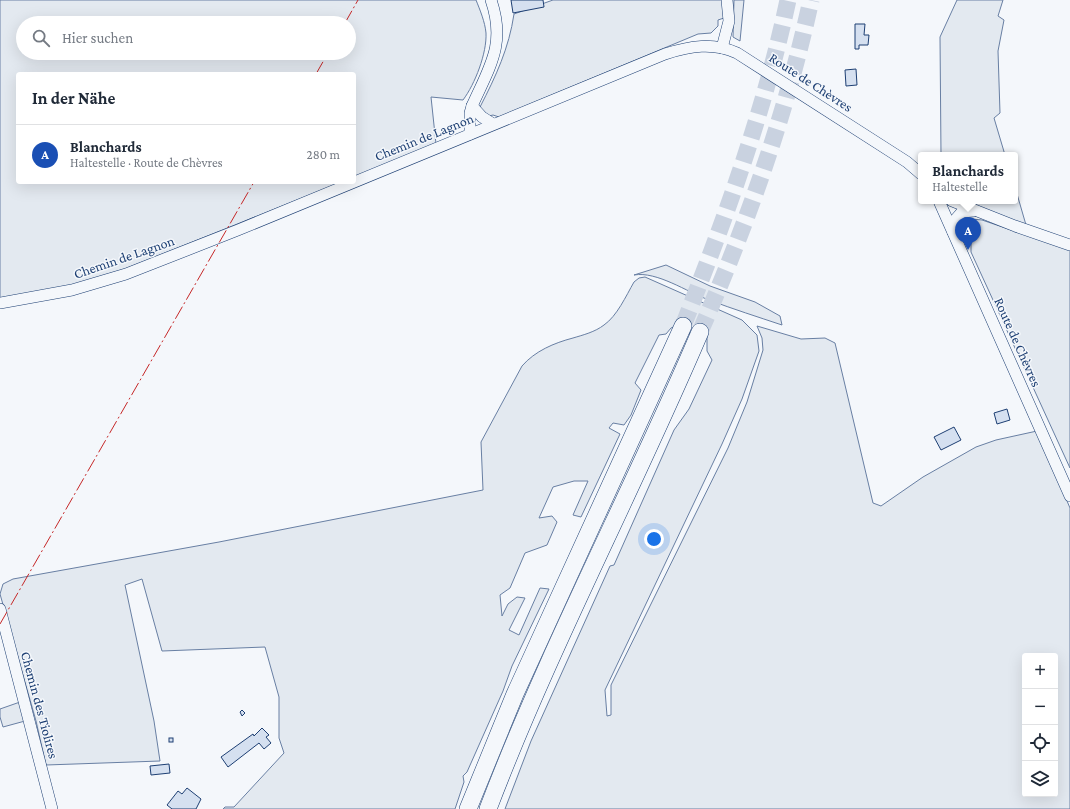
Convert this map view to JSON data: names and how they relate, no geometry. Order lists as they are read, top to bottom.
{
  "streets": {
    "street": ["Route de Chèvres", "Chemin de Lagnon", "Chemin des Tiolires"]
  },
  "crossings": [
    ["Route de Chèvres", "Chemin de Lagnon"]
  ],
  "page": {
    "search": "Hier suchen",
    "heading": "In der Nähe",
    "list": [
      {
        "mark": "A",
        "name": "Blanchards",
        "note": "Haltestelle · Route de Chèvres",
        "value": "280 m"
      }
    ],
    "popup": ["Blanchards", "Haltestelle"],
    "pins": "A",
    "map_buttons": ["+", "−"]
  }
}
